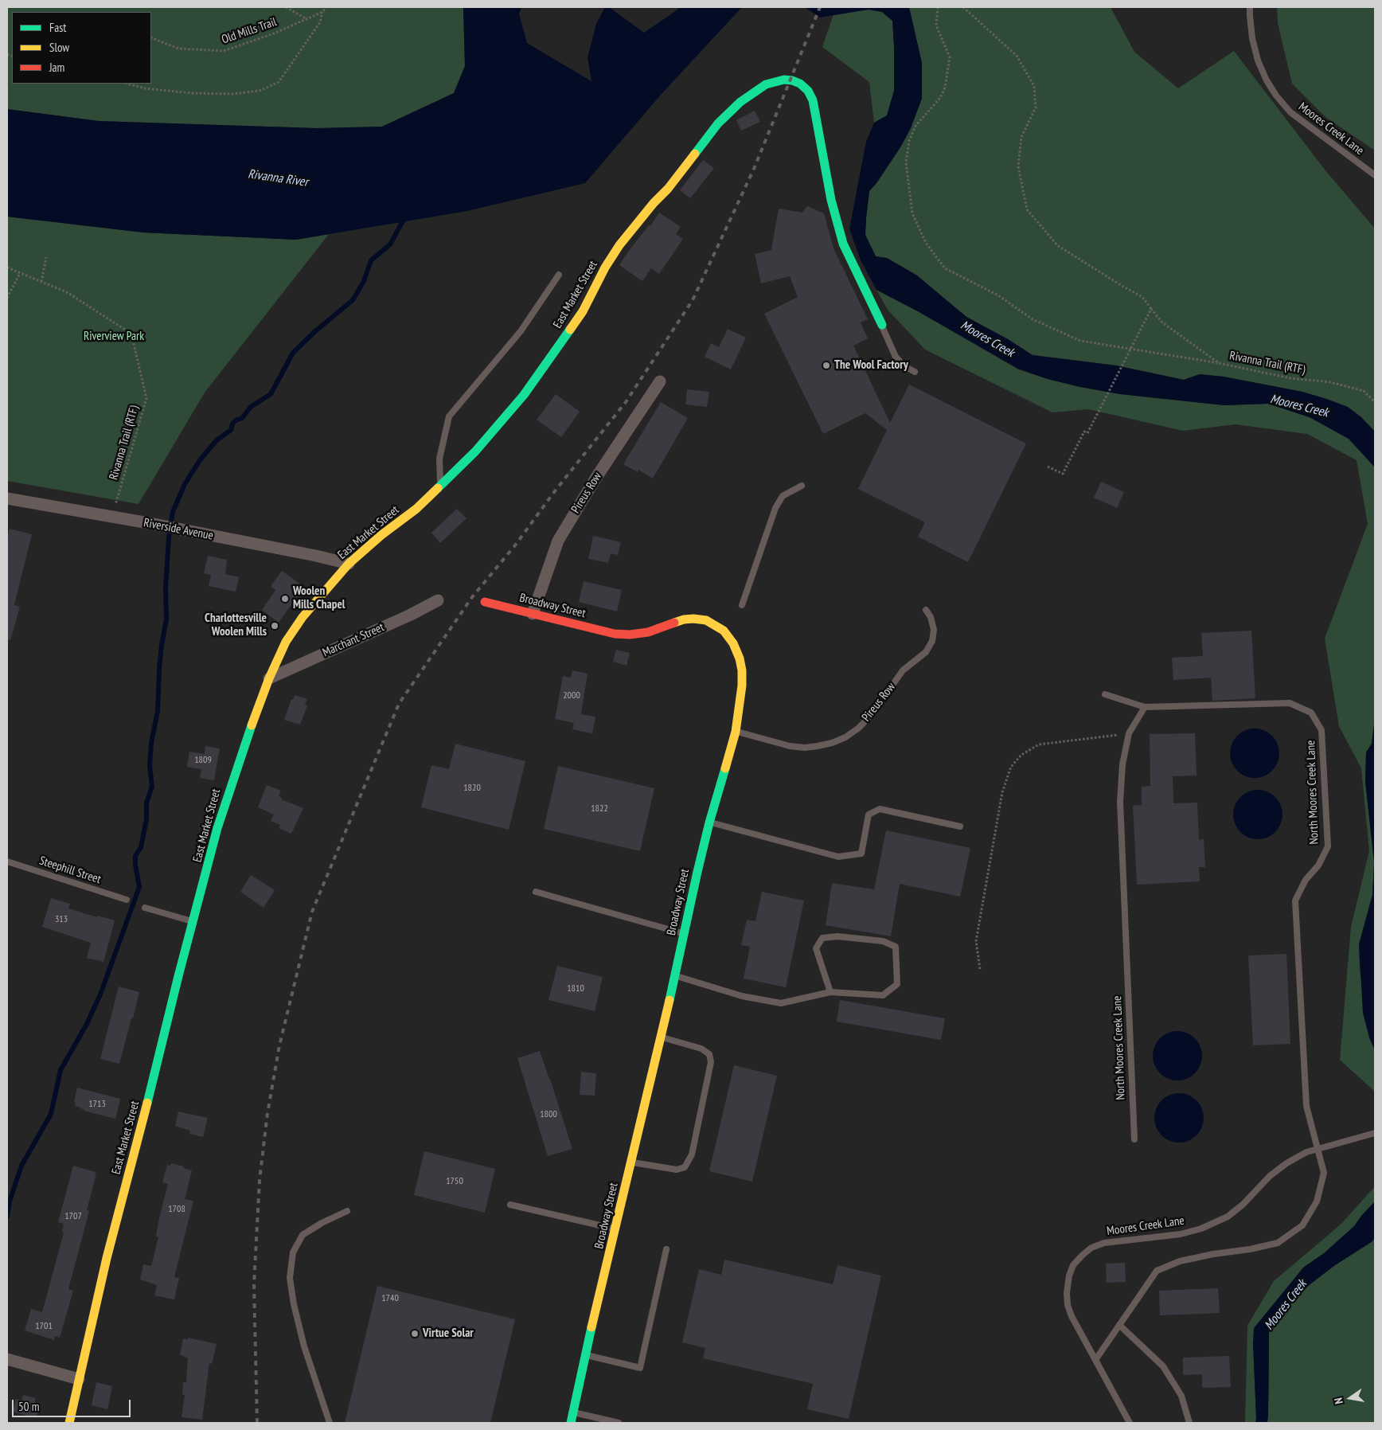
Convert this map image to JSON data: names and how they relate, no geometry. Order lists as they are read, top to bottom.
{
  "streets": {
    "street": [
      "East Market Street",
      "Pireus Row",
      "Riverside Avenue",
      "Broadway Street",
      "Marchant Street"
    ],
    "lane": ["Moores Creek Lane", "North Moores Creek Lane", "Steephill Street"],
    "path": ["Old Mills Trail", "Rivanna Trail (RTF)"]
  },
  "crossings": [
    ["Moores Creek Lane", "North Moores Creek Lane"],
    ["East Market Street", "Riverside Avenue"],
    ["East Market Street", "Marchant Street"],
    ["Pireus Row", "Broadway Street"]
  ],
  "water": ["Rivanna River", "Moores Creek"],
  "parks": ["Riverview Park"],
  "places": [
    "The Wool Factory",
    "Woolen Mills Chapel",
    "Charlottesville Woolen Mills",
    "Virtue Solar"
  ],
  "house_numbers": [
    "2000",
    "1809",
    "1820",
    "1822",
    "313",
    "1810",
    "1713",
    "1800",
    "1750",
    "1708",
    "1707",
    "1740",
    "1701"
  ],
  "legend": ["Fast", "Slow", "Jam"],
  "scale_bar": "50 m",
  "north": "left"
}
